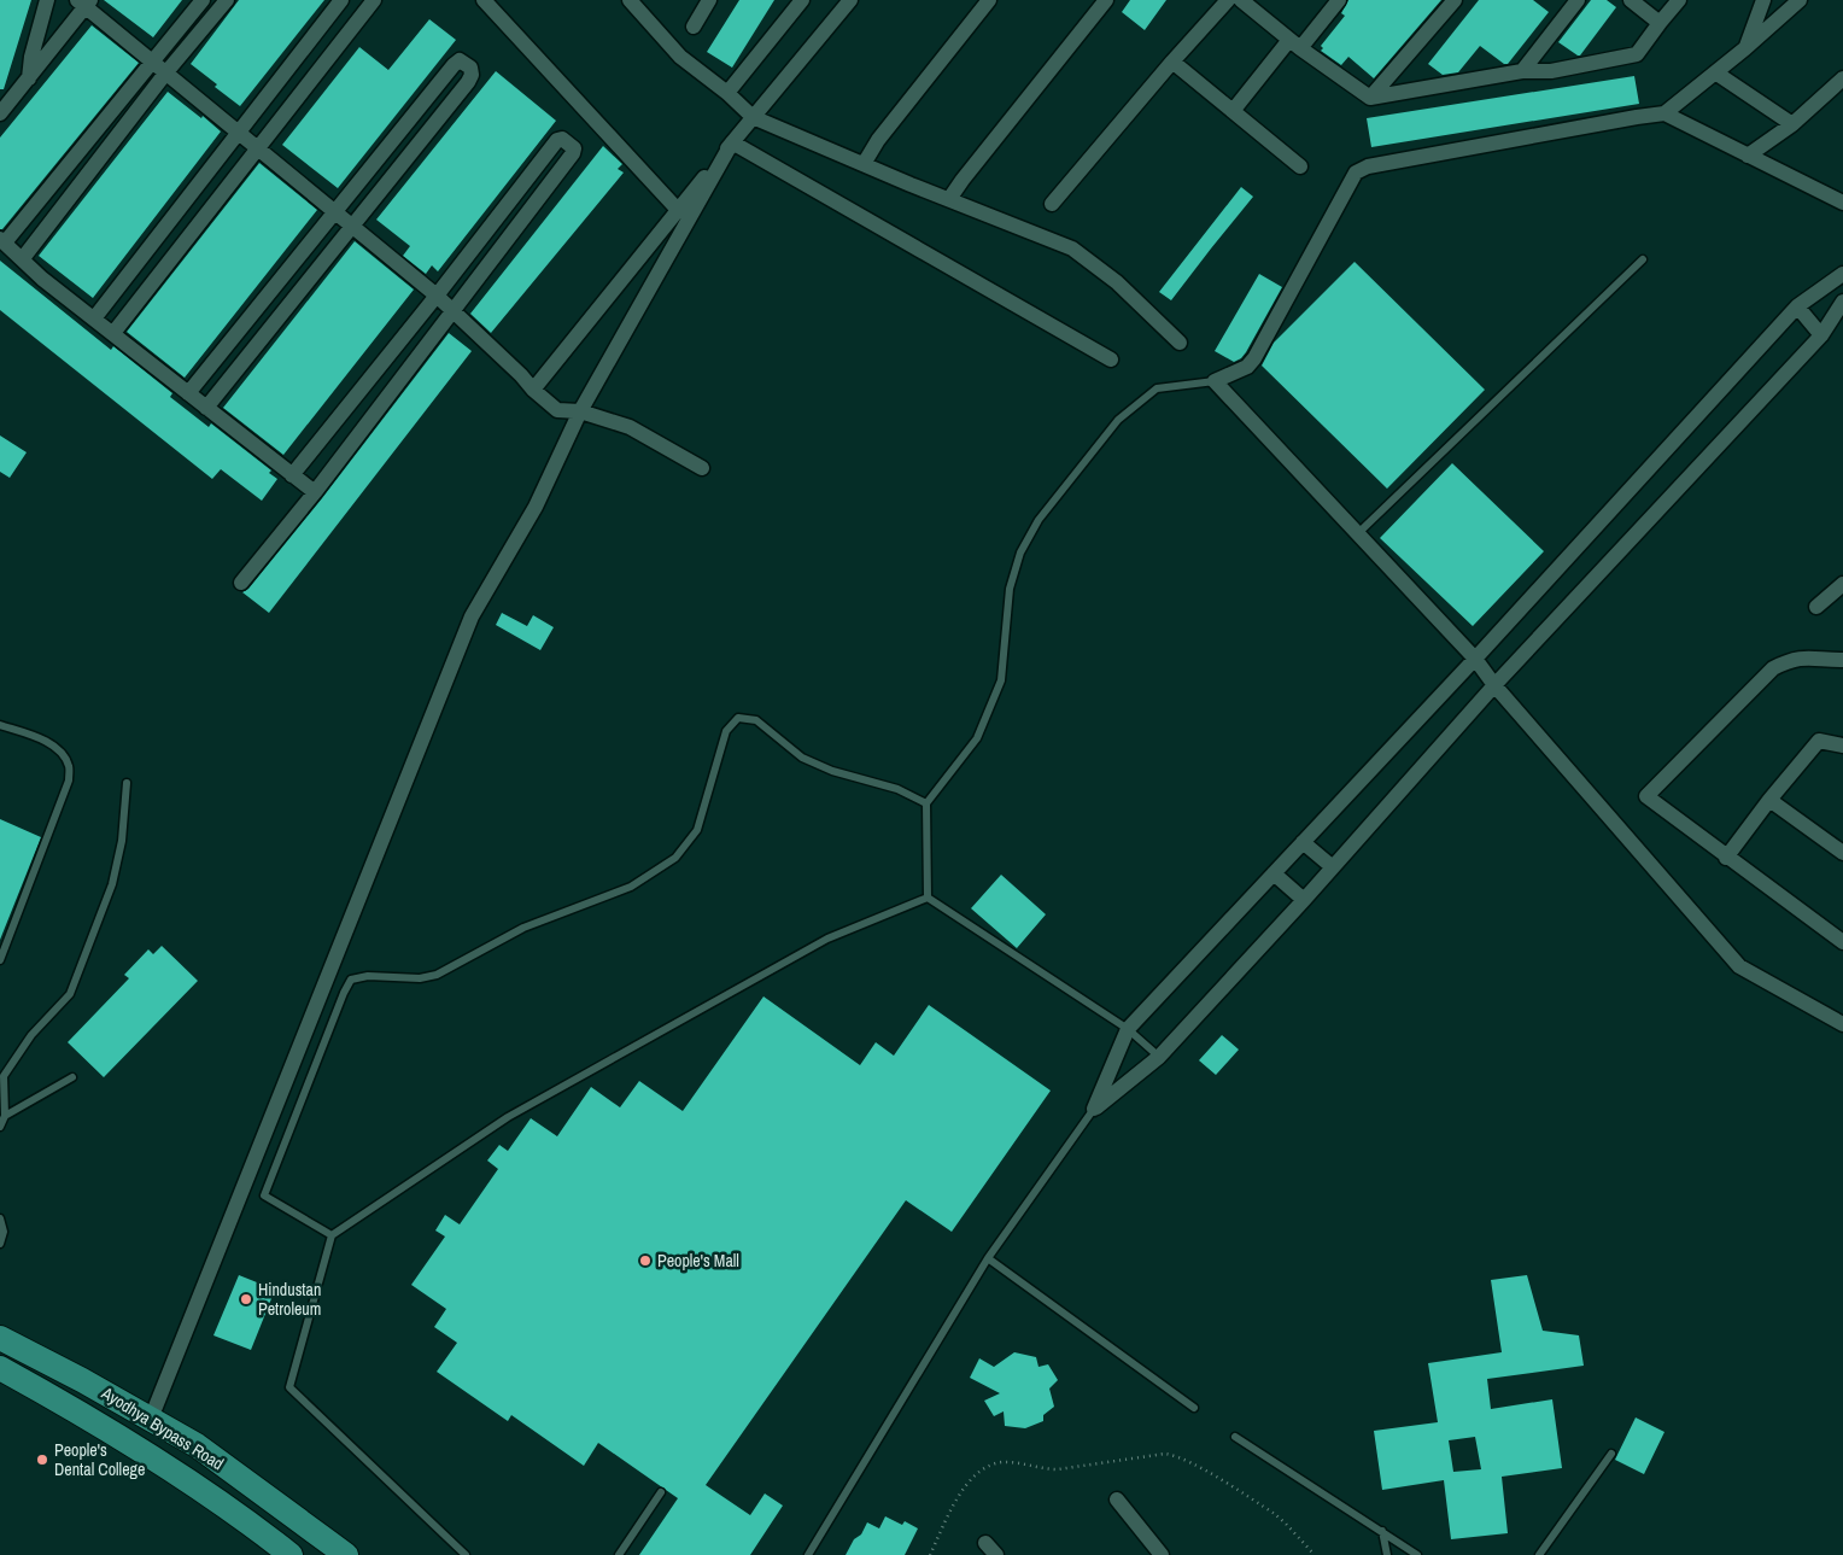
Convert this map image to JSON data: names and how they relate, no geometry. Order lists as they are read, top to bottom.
{
  "streets": {
    "main road": ["Ayodhya Bypass Road"]
  },
  "places": ["People's Mall", "Hindustan Petroleum", "People's Dental College"]
}
